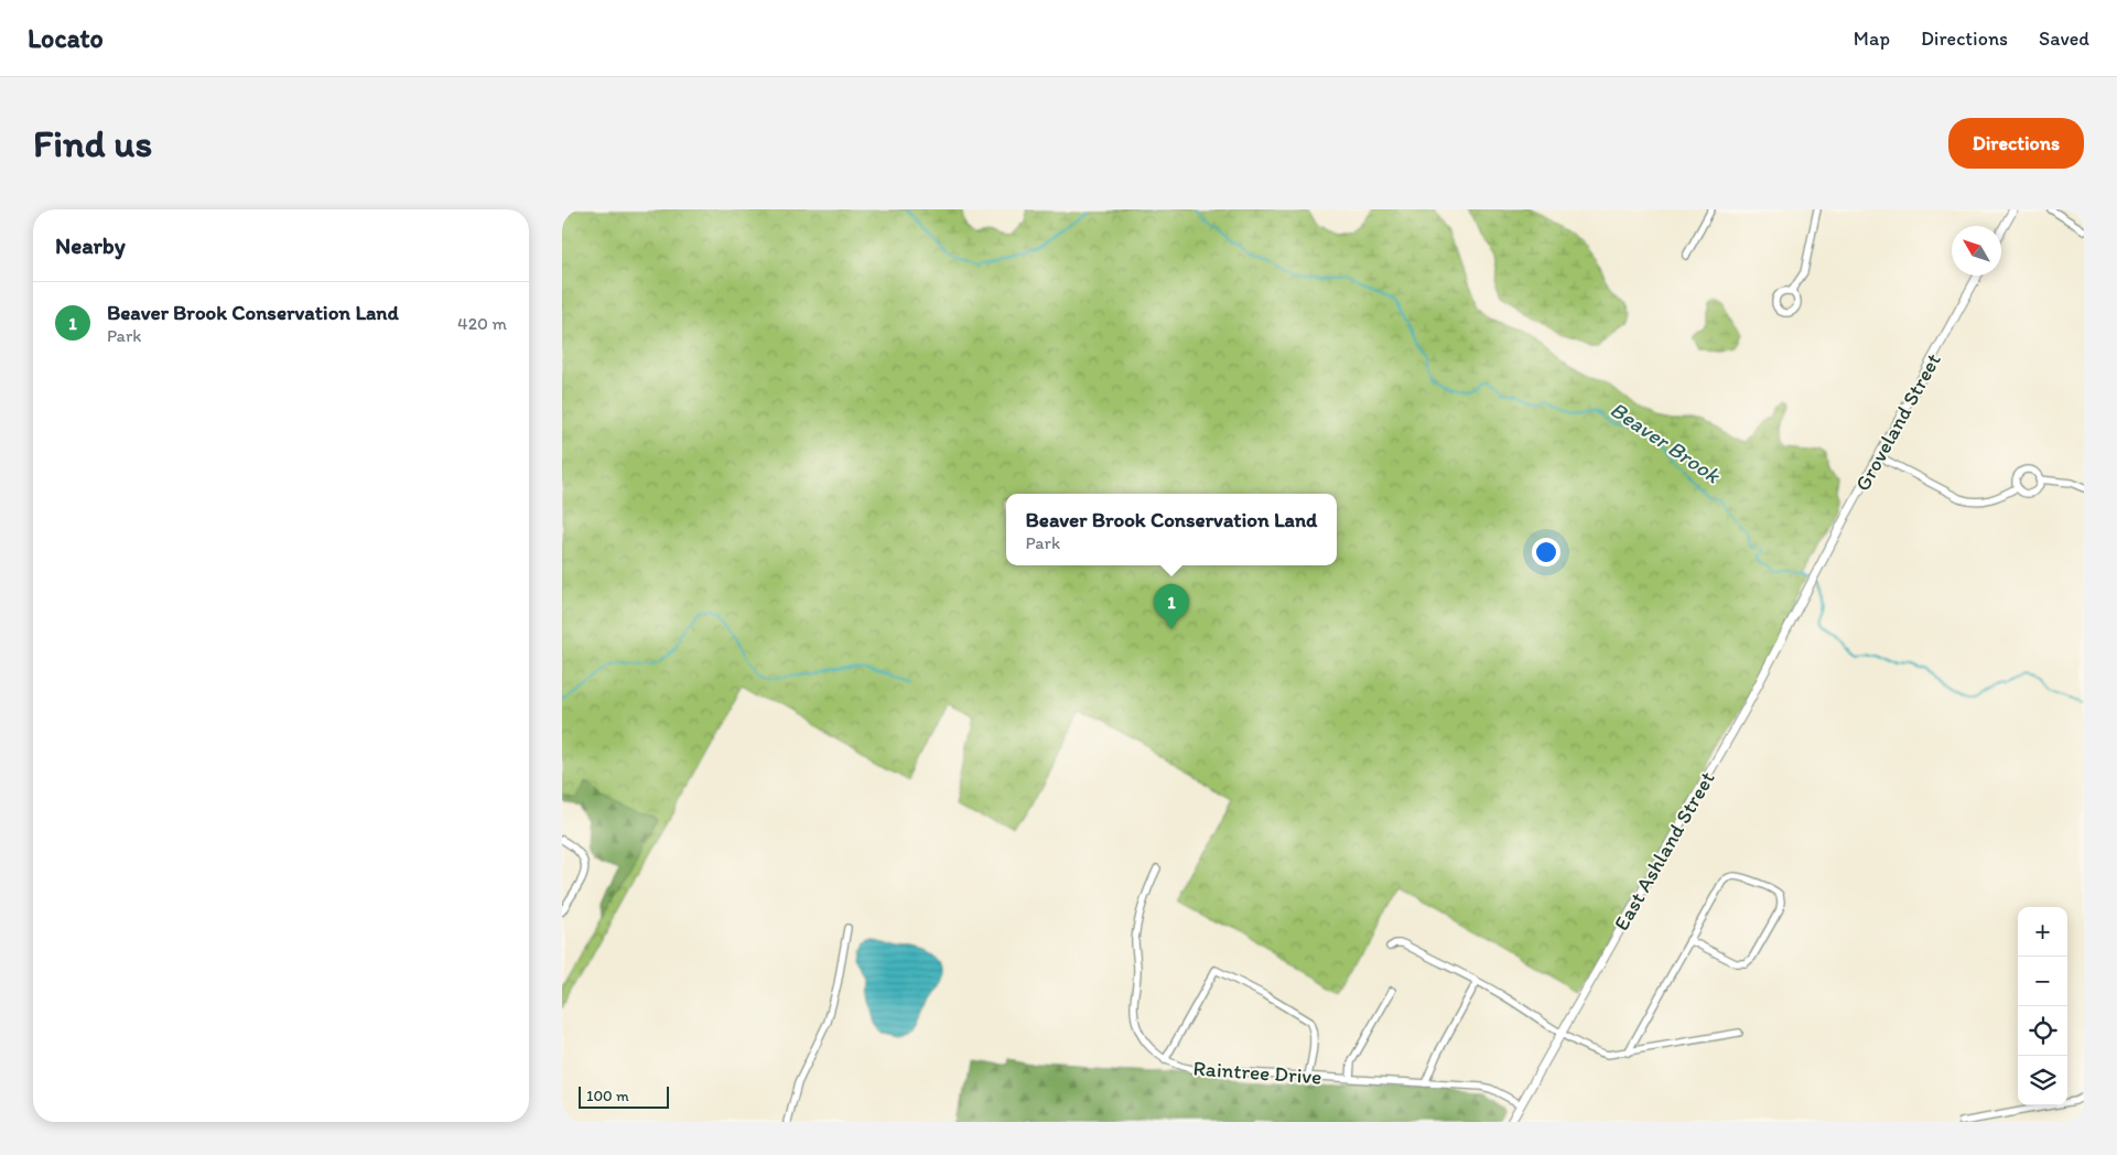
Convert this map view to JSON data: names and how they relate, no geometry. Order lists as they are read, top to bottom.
{
  "streets": {
    "main road": ["Groveland Street", "East Ashland Street"],
    "street": ["Raintree Drive"]
  },
  "crossings": [
    ["Groveland Street", "East Ashland Street"],
    ["East Ashland Street", "Raintree Drive"]
  ],
  "water": ["Beaver Brook"],
  "scale_bar": "100 m",
  "north": "top left",
  "page": {
    "header": "Locato",
    "nav": ["Map", "Directions", "Saved"],
    "buttons": "Directions",
    "title": "Find us",
    "heading": "Nearby",
    "list": [
      {
        "mark": "1",
        "name": "Beaver Brook Conservation Land",
        "note": "Park",
        "value": "420 m"
      }
    ],
    "popup": ["Beaver Brook Conservation Land", "Park"],
    "pins": "1",
    "map_buttons": ["+", "−"],
    "scale": "100 m"
  }
}
